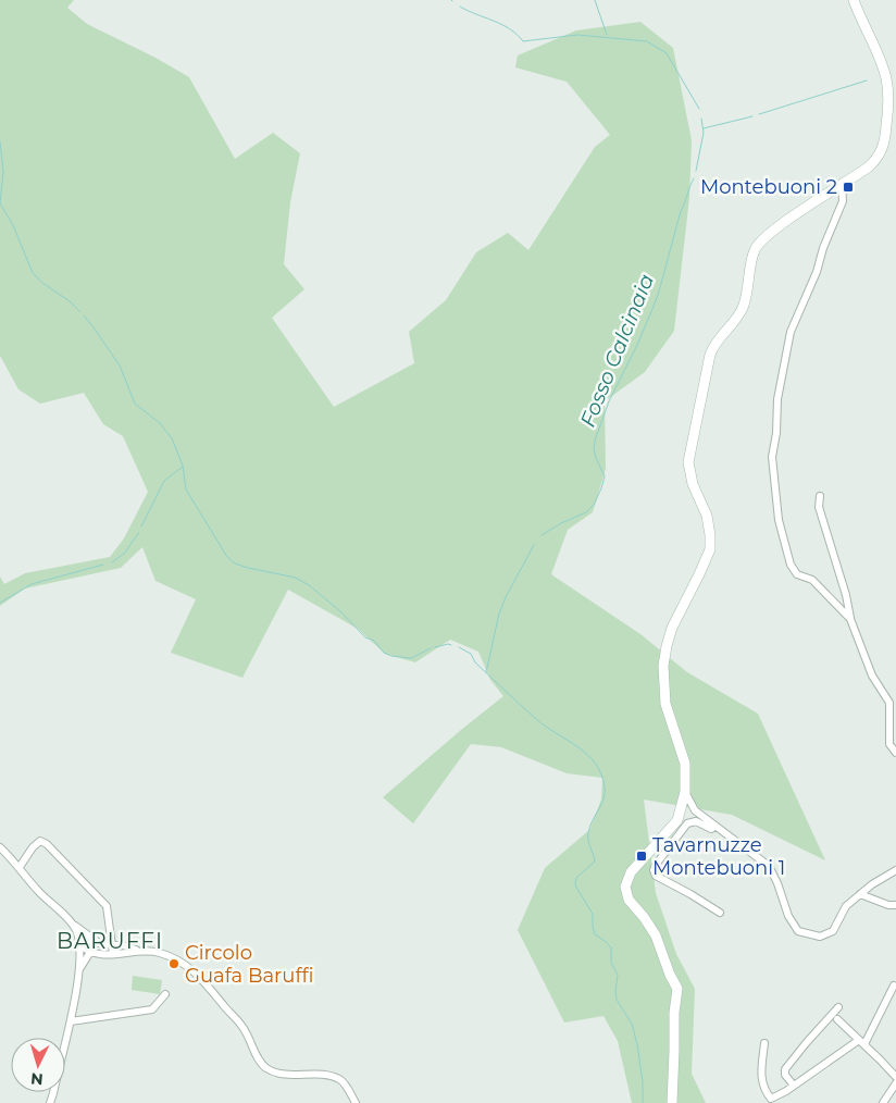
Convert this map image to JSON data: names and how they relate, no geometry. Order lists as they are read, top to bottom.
{
  "districts": ["BARUFFI"],
  "water": ["Fosso Calcinaia"],
  "places": {
    "transit": ["Montebuoni 2", "Tavarnuzze Montebuoni 1"],
    "other": ["Circolo Guafa Baruffi"]
  },
  "north": "bottom"
}
